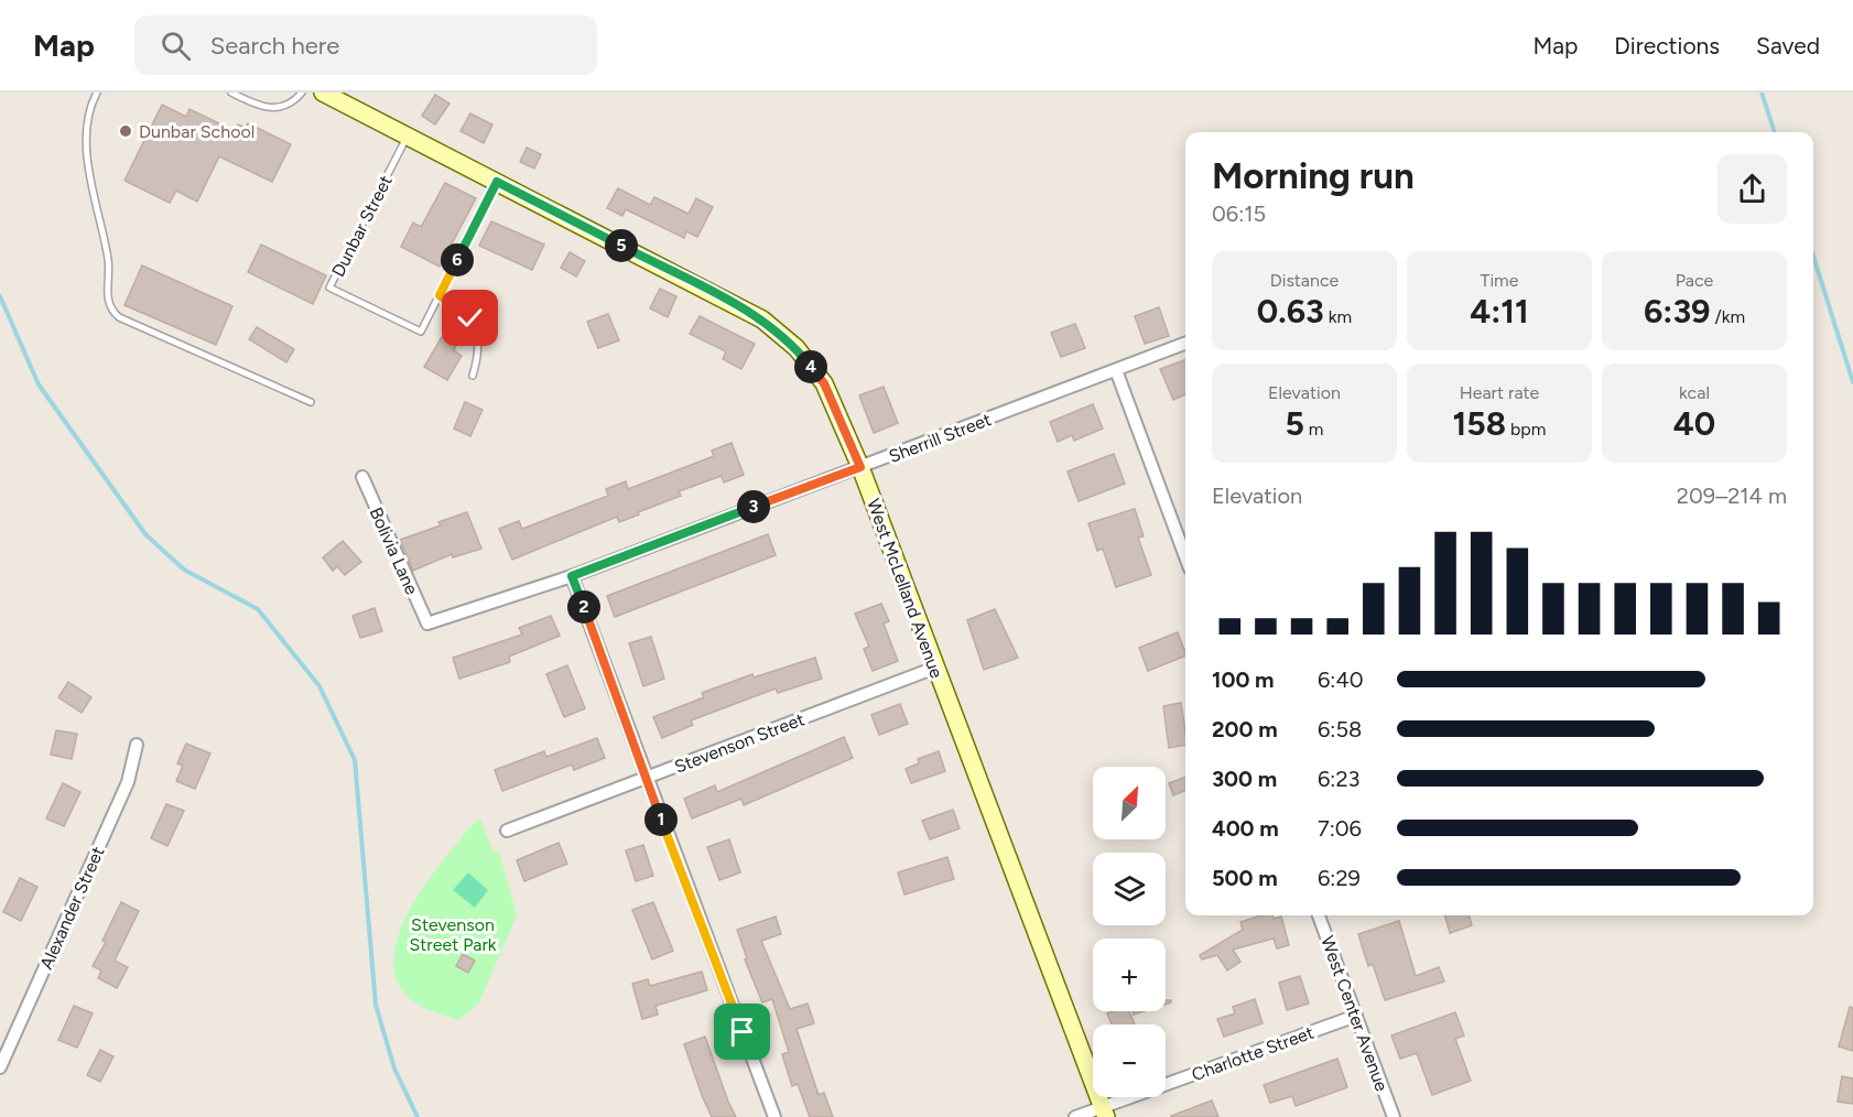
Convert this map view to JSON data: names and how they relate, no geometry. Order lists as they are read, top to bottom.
{
  "streets": {
    "street": [
      "Sherrill Street",
      "Bolivia Lane",
      "West McLelland Avenue",
      "Stevenson Street",
      "Alexander Street",
      "West Center Avenue",
      "Charlotte Street"
    ],
    "lane": ["Dunbar Street"]
  },
  "crossings": [
    ["Dunbar Street", "West McLelland Avenue"],
    ["Sherrill Street", "Bolivia Lane"],
    ["Sherrill Street", "West McLelland Avenue"],
    ["West McLelland Avenue", "Stevenson Street"],
    ["West McLelland Avenue", "Charlotte Street"],
    ["West Center Avenue", "Charlotte Street"]
  ],
  "parks": ["Stevenson Street Park"],
  "places": ["Dunbar School"],
  "north": "top right",
  "page": {
    "header": "Map",
    "search": "Search here",
    "nav": ["Map", "Directions", "Saved"],
    "heading": ["Morning run", "06:15"],
    "pins": [
      "5",
      "6",
      "4",
      "3",
      "2",
      "1"
    ],
    "stats": [
      ["Distance", "0.63 km"],
      ["Time", "4:11"],
      ["Pace", "6:39 /km"],
      ["Elevation", "5 m"],
      ["Heart rate", "158 bpm"],
      ["kcal", "40"]
    ],
    "chart": ["Elevation", "209–214 m"],
    "list": [
      {
        "name": "100 m",
        "note": "6:40"
      },
      {
        "name": "200 m",
        "note": "6:58"
      },
      {
        "name": "300 m",
        "note": "6:23"
      },
      {
        "name": "400 m",
        "note": "7:06"
      },
      {
        "name": "500 m",
        "note": "6:29"
      }
    ],
    "map_buttons": ["+", "−"]
  }
}
